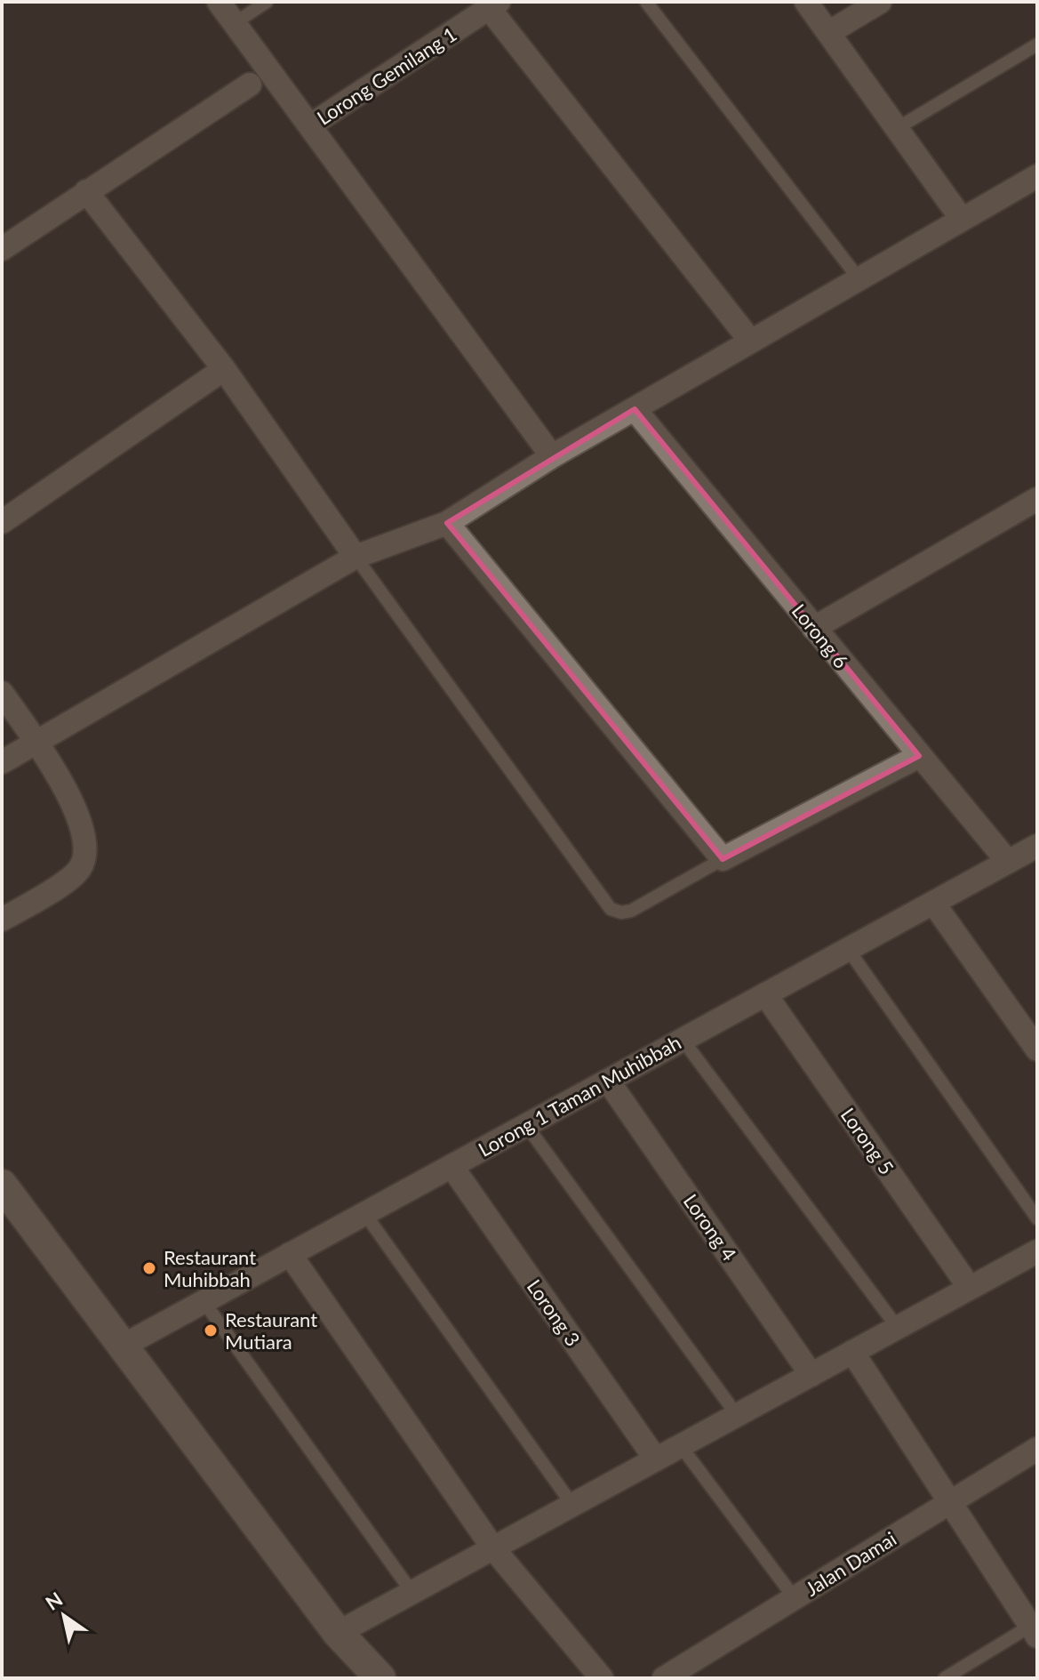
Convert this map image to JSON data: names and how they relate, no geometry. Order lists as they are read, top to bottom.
{
  "streets": {
    "street": [
      "Lorong Gemilang 1",
      "Lorong 6",
      "Lorong 1 Taman Muhibbah",
      "Lorong 5",
      "Lorong 4",
      "Lorong 3",
      "Jalan Damai"
    ]
  },
  "crossings": [
    ["Lorong 6", "Lorong 1 Taman Muhibbah"],
    ["Lorong 1 Taman Muhibbah", "Lorong 5"],
    ["Lorong 1 Taman Muhibbah", "Lorong 4"],
    ["Lorong 1 Taman Muhibbah", "Lorong 3"]
  ],
  "places": ["Restaurant Muhibbah", "Restaurant Mutiara"],
  "north": "top left"
}
